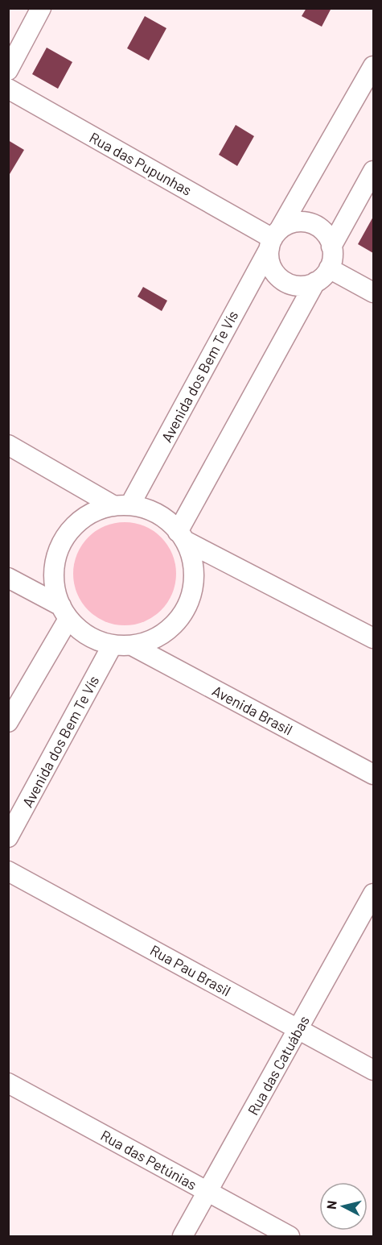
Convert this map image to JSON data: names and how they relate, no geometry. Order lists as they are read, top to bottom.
{
  "streets": {
    "street": [
      "Rua das Pupunhas",
      "Avenida dos Bem Te Vís",
      "Avenida Brasil",
      "Rua Pau Brasil",
      "Rua das Catuábas",
      "Rua das Petúnias"
    ]
  },
  "crossings": [
    ["Rua das Pupunhas", "Avenida dos Bem Te Vís"],
    ["Avenida dos Bem Te Vís", "Avenida Brasil"],
    ["Rua Pau Brasil", "Rua das Catuábas"],
    ["Rua das Catuábas", "Rua das Petúnias"]
  ],
  "north": "left"
}
